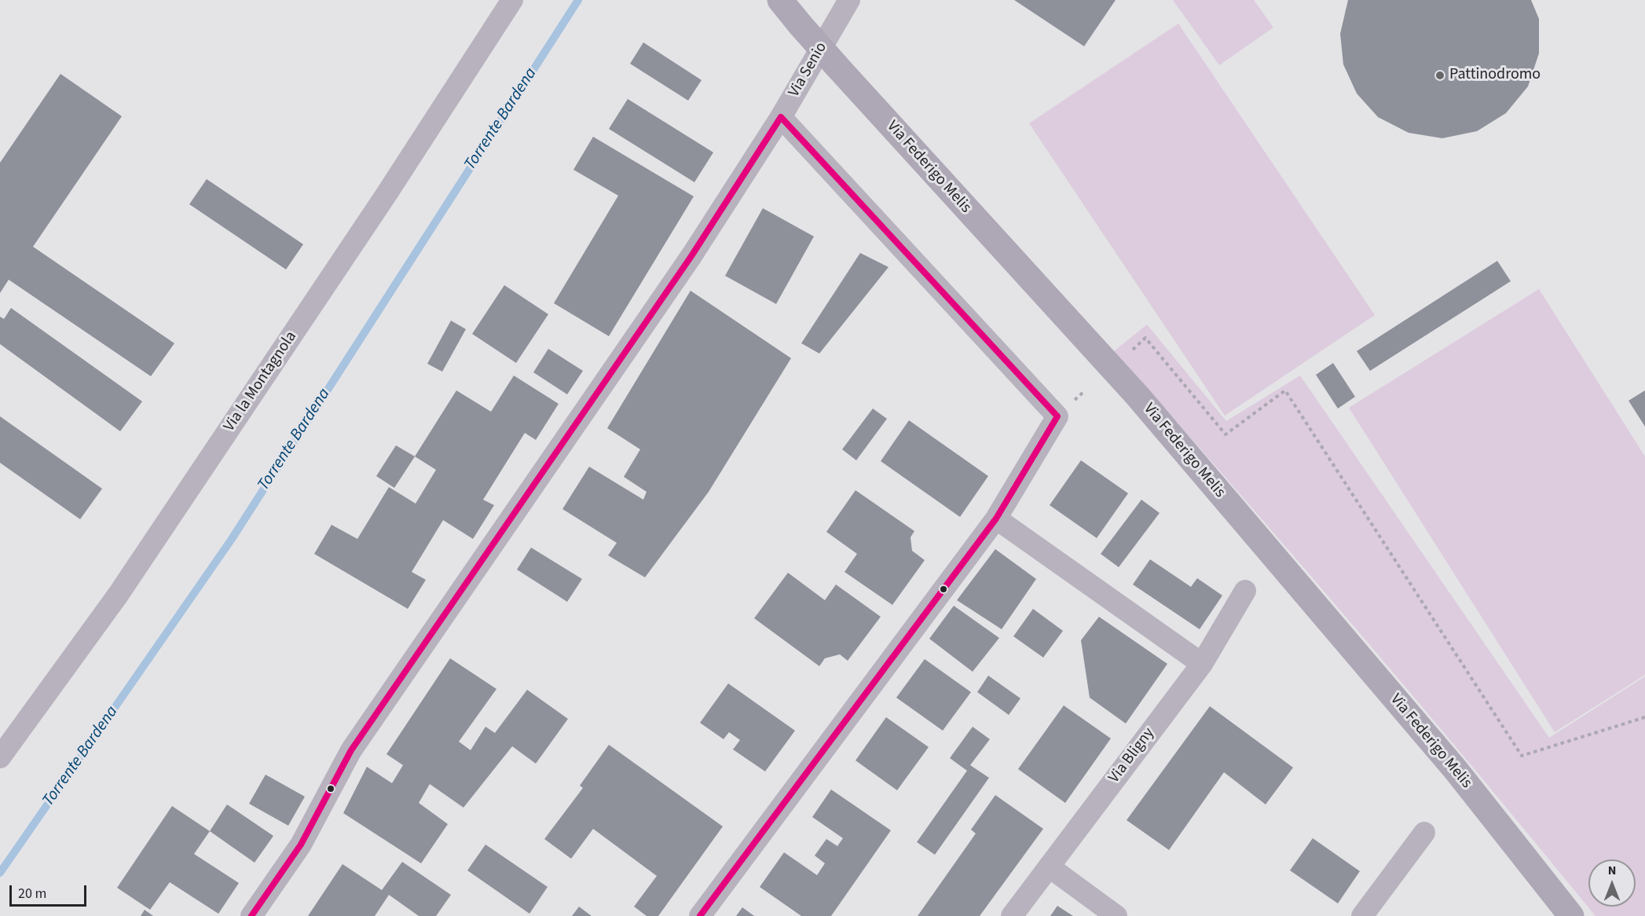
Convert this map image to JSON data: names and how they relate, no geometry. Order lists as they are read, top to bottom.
{
  "streets": {
    "main road": ["Via Federigo Melis"],
    "street": ["Via Senio", "Via la Montagnola", "Via Bligny"]
  },
  "water": ["Torrente Bardena"],
  "places": ["Pattinodromo"],
  "scale_bar": "20 m",
  "north": "top"
}
